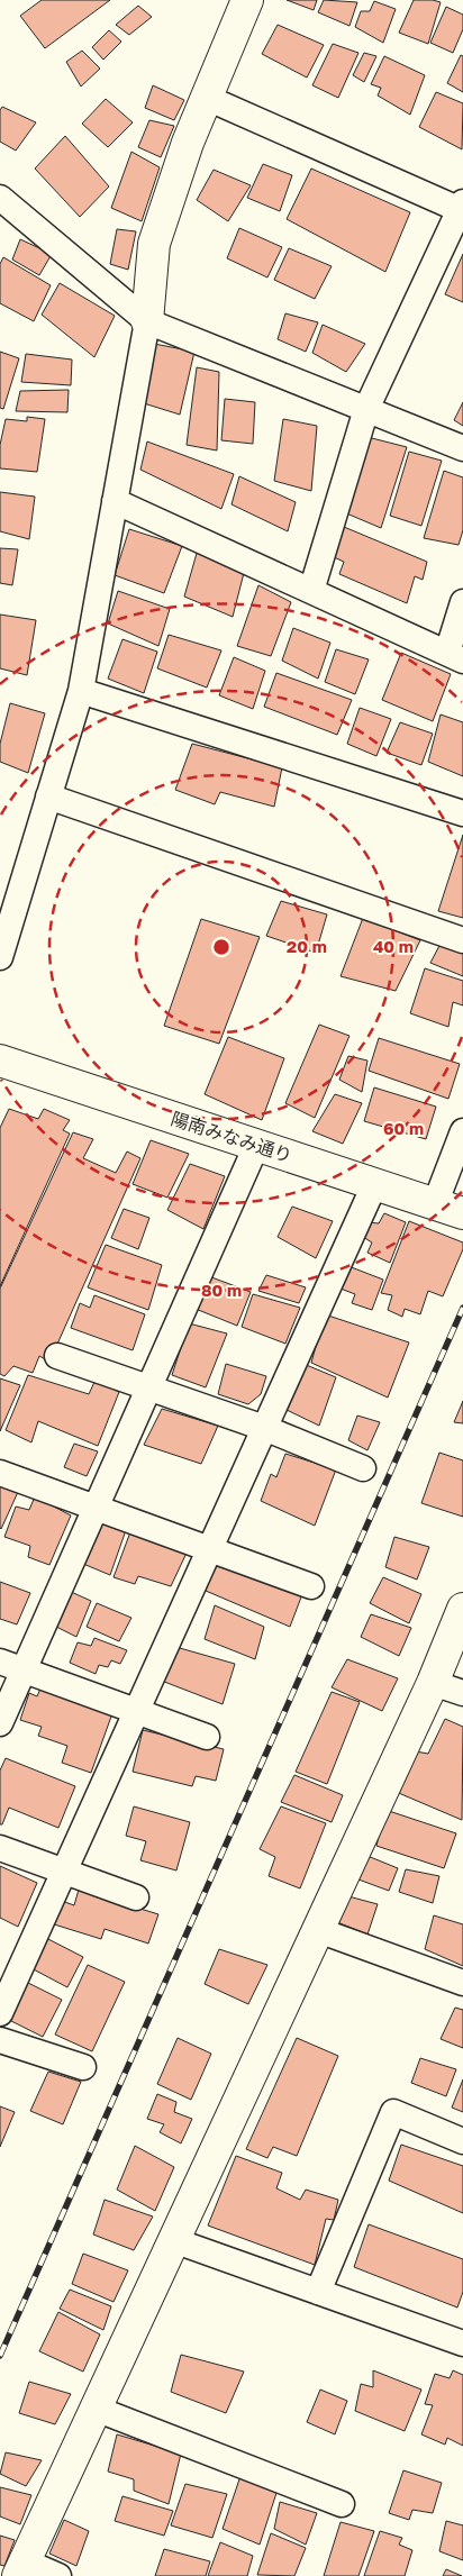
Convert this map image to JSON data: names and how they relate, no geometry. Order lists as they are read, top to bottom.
{
  "streets": {
    "street": ["陽南みなみ通り"]
  },
  "rings": [
    "20 m",
    "40 m",
    "60 m",
    "80 m"
  ]
}
